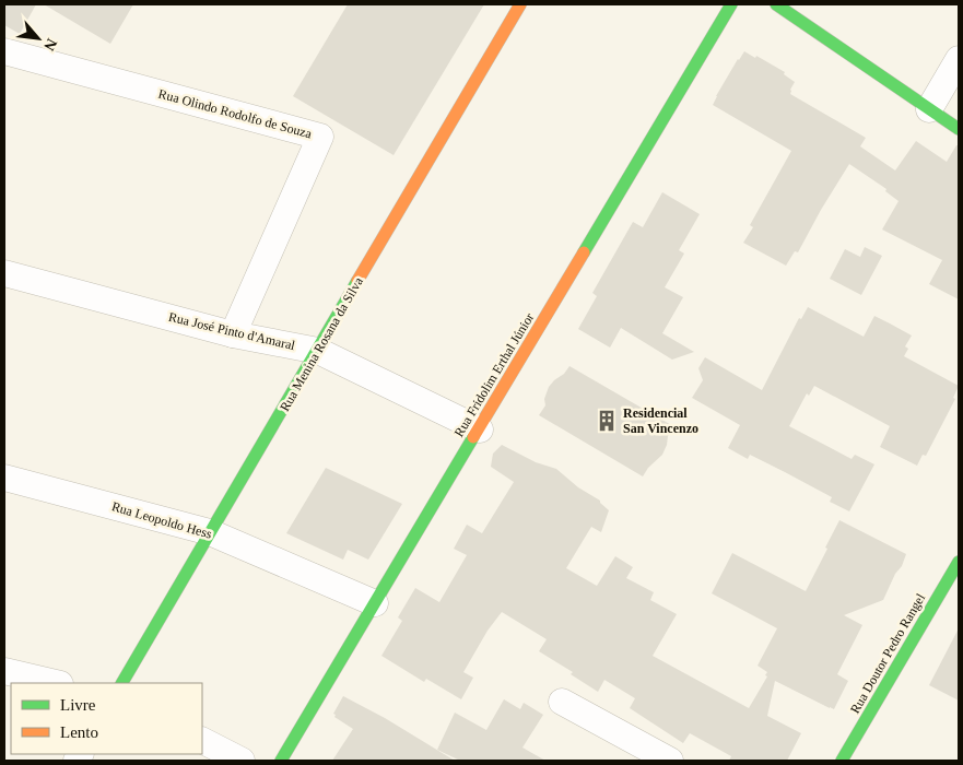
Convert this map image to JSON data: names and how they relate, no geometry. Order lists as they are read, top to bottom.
{
  "streets": {
    "street": [
      "Rua Olindo Rodolfo de Souza",
      "Rua José Pinto d'Amaral",
      "Rua Menina Rosana da Silva",
      "Rua Fridolim Erthal Júnior",
      "Rua Leopoldo Hess",
      "Rua Doutor Pedro Rangel"
    ]
  },
  "crossings": [
    ["Rua Olindo Rodolfo de Souza", "Rua José Pinto d'Amaral"],
    ["Rua José Pinto d'Amaral", "Rua Menina Rosana da Silva"],
    ["Rua José Pinto d'Amaral", "Rua Fridolim Erthal Júnior"],
    ["Rua Menina Rosana da Silva", "Rua Leopoldo Hess"],
    ["Rua Fridolim Erthal Júnior", "Rua Leopoldo Hess"]
  ],
  "places": {
    "building": ["Residencial San Vincenzo"]
  },
  "legend": ["Livre", "Lento"],
  "north": "bottom right"
}
